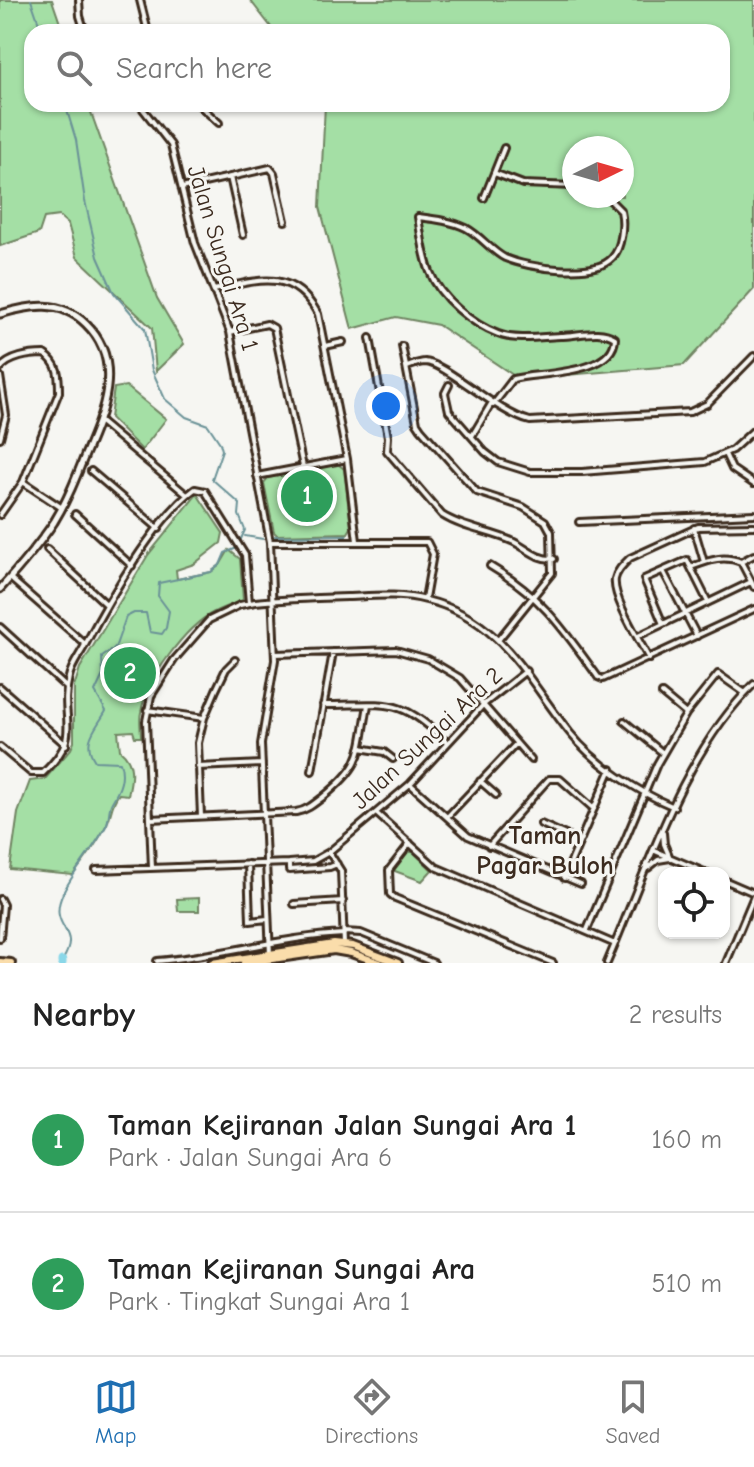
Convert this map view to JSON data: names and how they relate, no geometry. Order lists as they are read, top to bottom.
{
  "streets": {
    "street": ["Jalan Sungai Ara 1", "Jalan Sungai Ara 2"]
  },
  "crossings": [
    ["Jalan Sungai Ara 1", "Jalan Sungai Ara 2"]
  ],
  "districts": ["Taman Pagar Buloh"],
  "north": "right",
  "page": {
    "search": "Search here",
    "pins": ["1", "2"],
    "heading": ["Nearby", "2 results"],
    "list": [
      {
        "mark": "1",
        "name": "Taman Kejiranan Jalan Sungai Ara 1",
        "note": "Park · Jalan Sungai Ara 6",
        "value": "160 m"
      },
      {
        "mark": "2",
        "name": "Taman Kejiranan Sungai Ara",
        "note": "Park · Tingkat Sungai Ara 1",
        "value": "510 m"
      }
    ],
    "nav": ["Map", "Directions", "Saved"]
  }
}
